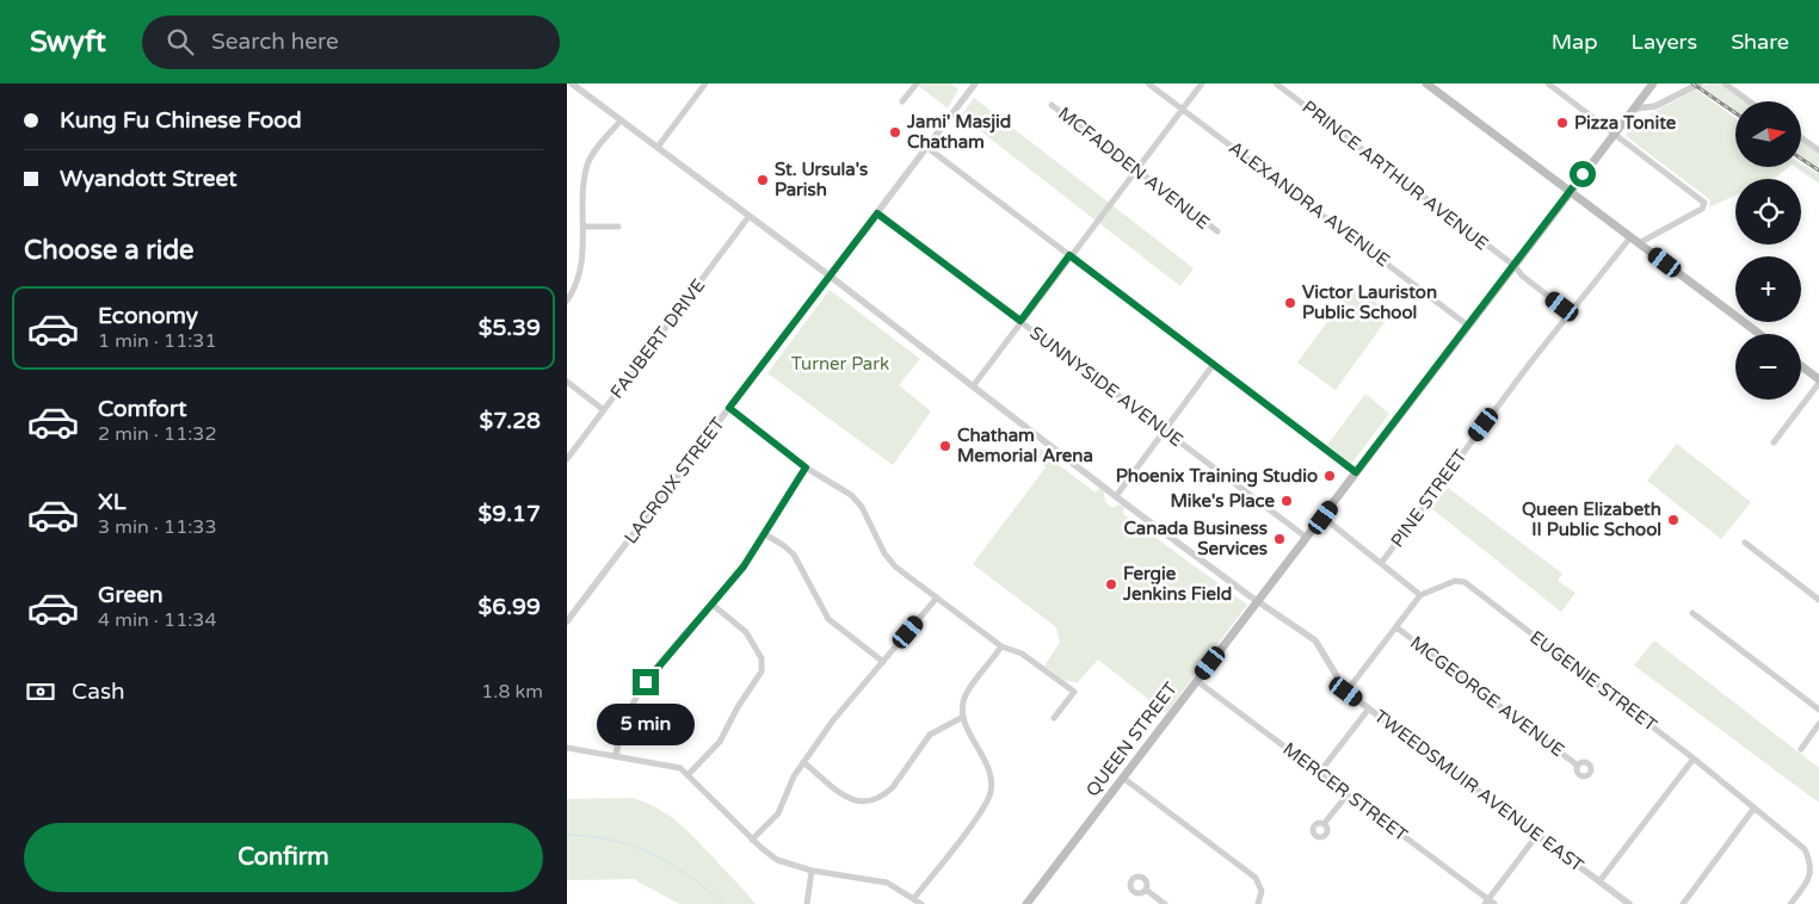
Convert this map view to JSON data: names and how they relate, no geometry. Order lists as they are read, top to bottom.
{
  "streets": {
    "main road": ["QUEEN STREET"],
    "street": [
      "MCFADDEN AVENUE",
      "PRINCE ARTHUR AVENUE",
      "ALEXANDRA AVENUE",
      "FAUBERT DRIVE",
      "SUNNYSIDE AVENUE",
      "LACROIX STREET",
      "PINE STREET",
      "EUGENIE STREET",
      "MCGEORGE AVENUE",
      "TWEEDSMUIR AVENUE EAST",
      "MERCER STREET"
    ]
  },
  "crossings": [
    ["PRINCE ARTHUR AVENUE", "PINE STREET"],
    ["PRINCE ARTHUR AVENUE", "QUEEN STREET"],
    ["ALEXANDRA AVENUE", "QUEEN STREET"],
    ["FAUBERT DRIVE", "TWEEDSMUIR AVENUE EAST"],
    ["SUNNYSIDE AVENUE", "LACROIX STREET"],
    ["SUNNYSIDE AVENUE", "QUEEN STREET"],
    ["LACROIX STREET", "TWEEDSMUIR AVENUE EAST"],
    ["QUEEN STREET", "TWEEDSMUIR AVENUE EAST"],
    ["QUEEN STREET", "MERCER STREET"]
  ],
  "parks": ["Turner Park"],
  "places": [
    "Pizza Tonite",
    "Jami' Masjid Chatham",
    "St. Ursula's Parish",
    "Victor Lauriston Public School",
    "Chatham Memorial Arena",
    "Phoenix Training Studio",
    "Mike's Place",
    "Queen Elizabeth II Public School",
    "Canada Business Services",
    "Fergie Jenkins Field"
  ],
  "north": "right",
  "page": {
    "header": "Swyft",
    "search": "Search here",
    "nav": ["Map", "Layers", "Share"],
    "banner": ["Kung Fu Chinese Food", "Wyandott Street"],
    "map_buttons": ["+", "−"],
    "heading": "Choose a ride",
    "list": [
      {
        "name": "Economy",
        "note": "1 min · 11:31",
        "value": "$5.39"
      },
      {
        "name": "Comfort",
        "note": "2 min · 11:32",
        "value": "$7.28"
      },
      {
        "name": "XL",
        "note": "3 min · 11:33",
        "value": "$9.17"
      },
      {
        "name": "Green",
        "note": "4 min · 11:34",
        "value": "$6.99"
      }
    ],
    "pay": ["Cash", "1.8 km"],
    "bubble": "5 min",
    "buttons": "Confirm"
  }
}
